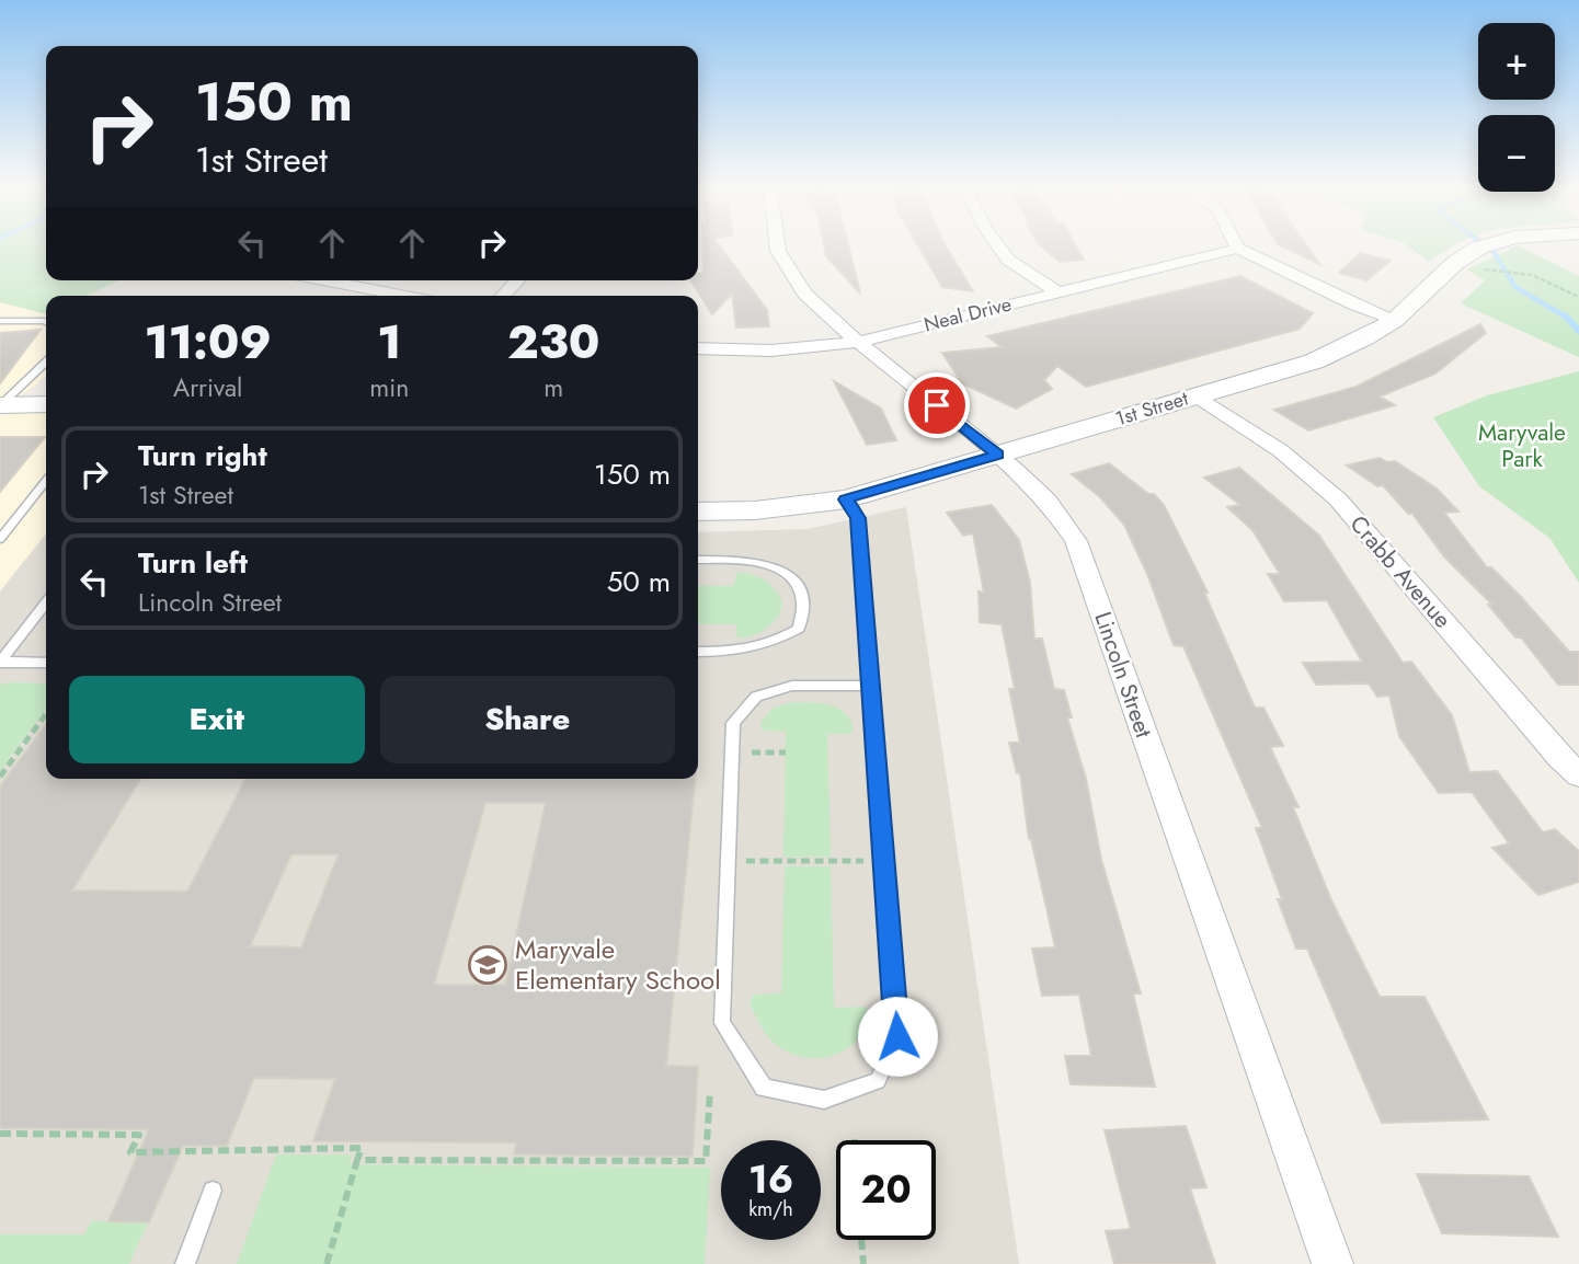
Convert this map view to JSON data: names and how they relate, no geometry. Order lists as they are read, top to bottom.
{
  "streets": {
    "street": [
      "Neal Drive",
      "1st Street",
      "Crabb Avenue",
      "Lincoln Street"
    ]
  },
  "crossings": [
    ["Neal Drive", "Lincoln Street"],
    ["1st Street", "Crabb Avenue"],
    ["1st Street", "Lincoln Street"]
  ],
  "parks": ["Maryvale Park"],
  "places": {
    "school or university": ["Maryvale Elementary School"]
  },
  "page": {
    "map_buttons": ["+", "−"],
    "turn": ["150 m", "1st Street"],
    "eta": [
      "11:09",
      "Arrival",
      "1",
      "min",
      "230",
      "m"
    ],
    "list": [
      {
        "name": "Turn right",
        "note": "1st Street",
        "value": "150 m"
      },
      {
        "name": "Turn left",
        "note": "Lincoln Street",
        "value": "50 m"
      }
    ],
    "buttons": ["Exit", "Share"],
    "speed": "16 km/h",
    "limit": "20"
  }
}
